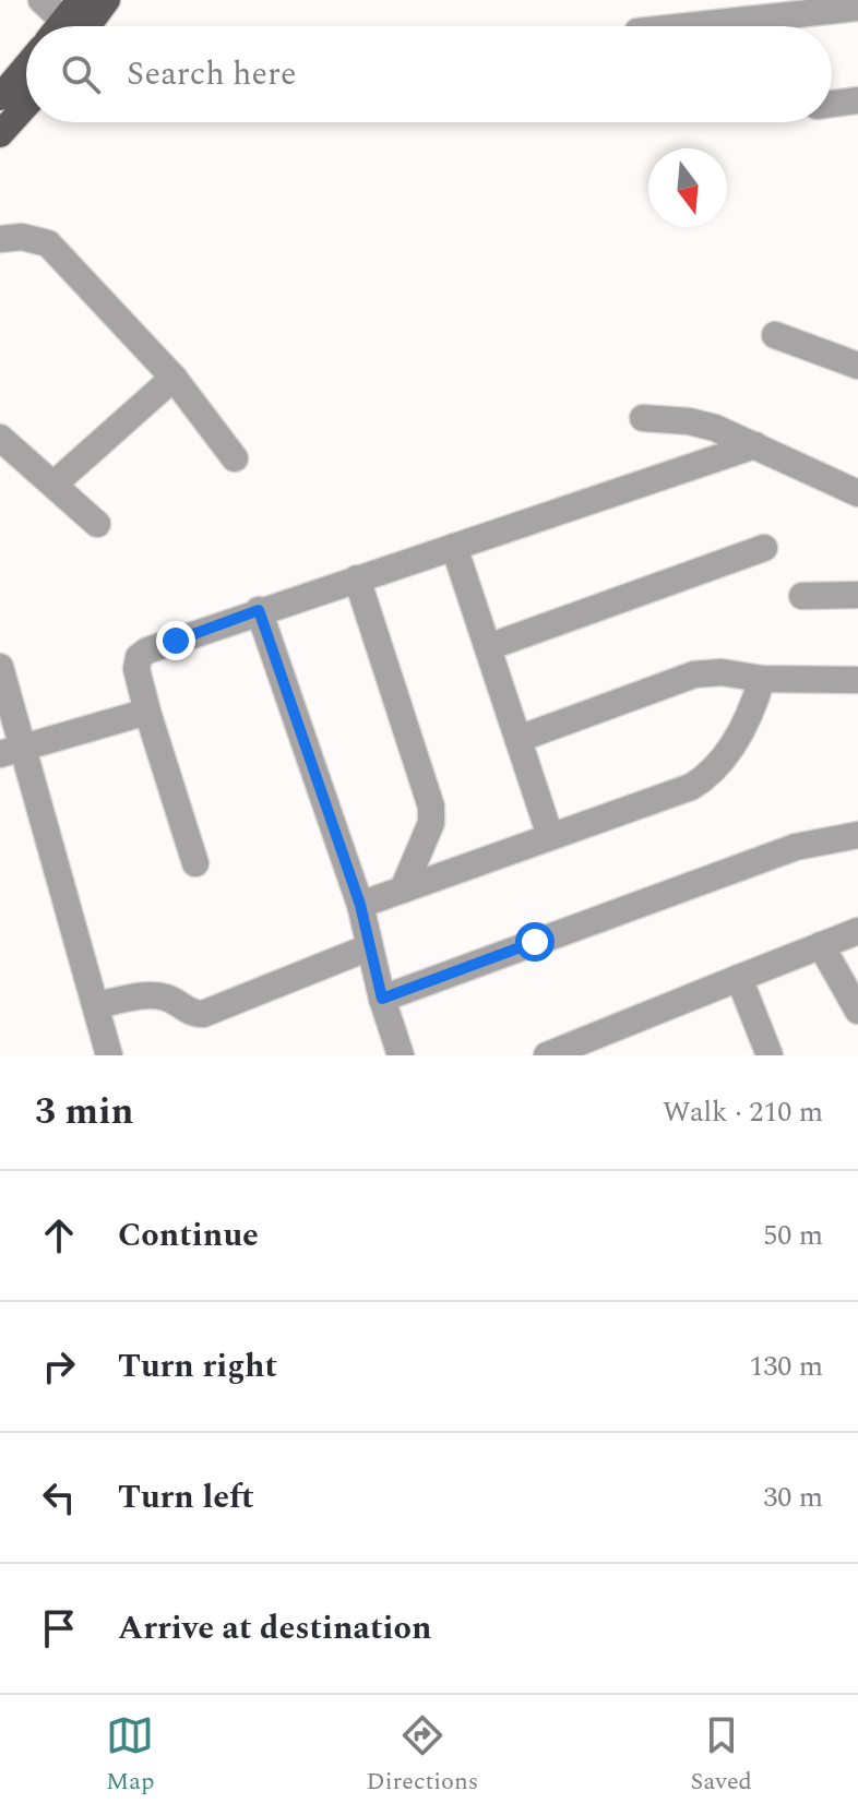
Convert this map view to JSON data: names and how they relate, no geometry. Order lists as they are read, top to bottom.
{
  "north": "bottom",
  "page": {
    "search": "Search here",
    "heading": ["3 min", "Walk · 210 m"],
    "list": [
      ["Continue", "50 m"],
      ["Turn right", "130 m"],
      ["Turn left", "30 m"],
      "Arrive at destination"
    ],
    "nav": ["Map", "Directions", "Saved"]
  }
}
